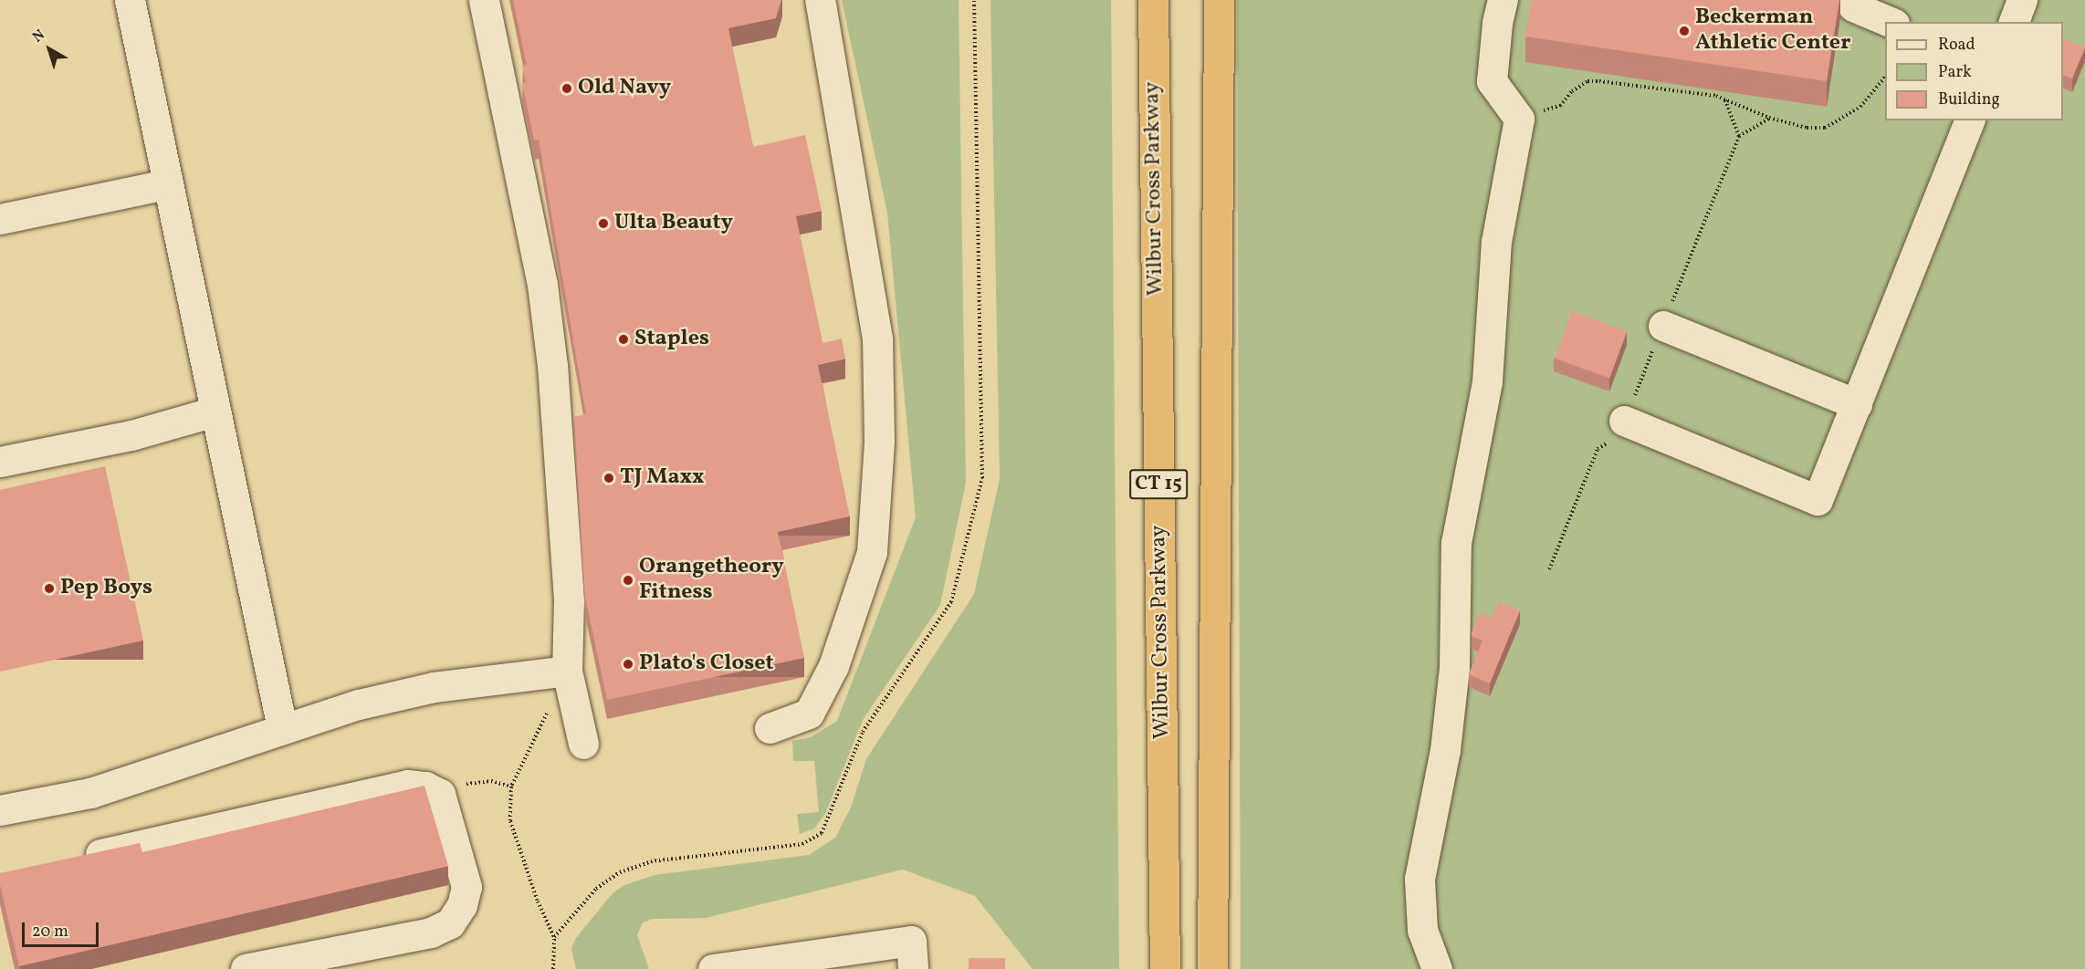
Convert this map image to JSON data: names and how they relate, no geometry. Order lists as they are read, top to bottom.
{
  "streets": {
    "highway": ["Wilbur Cross Parkway", "CT 15"]
  },
  "places": [
    "Beckerman Athletic Center",
    "Old Navy",
    "Ulta Beauty",
    "Staples",
    "TJ Maxx",
    "Orangetheory Fitness",
    "Pep Boys",
    "Plato's Closet"
  ],
  "legend": ["Road", "Park", "Building"],
  "scale_bar": "20 m",
  "north": "top left"
}
